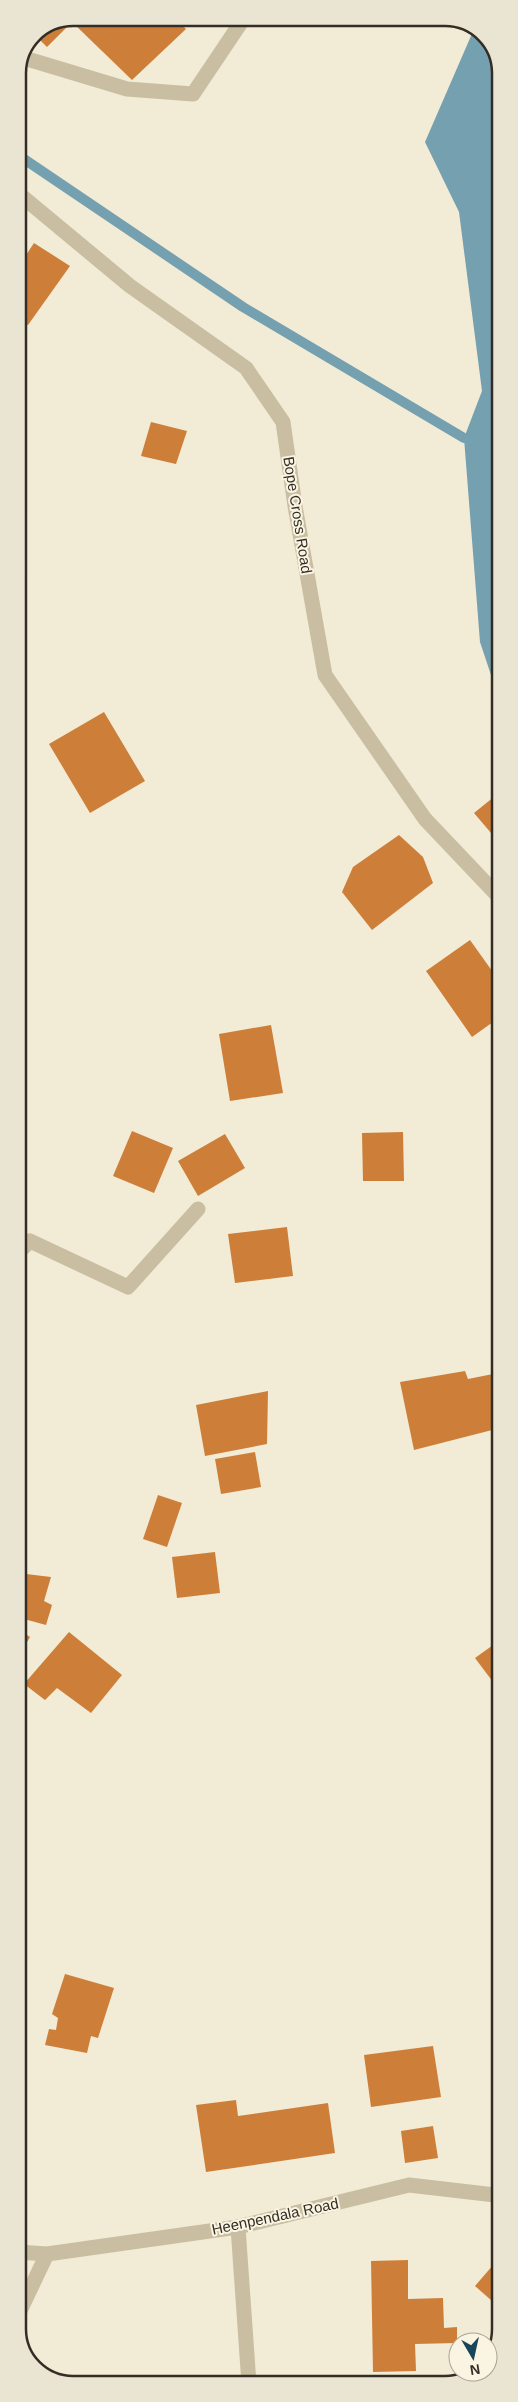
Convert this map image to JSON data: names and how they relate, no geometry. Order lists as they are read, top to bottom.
{
  "streets": {
    "street": ["Bope Cross Road", "Heenpendala Road"]
  },
  "north": "bottom"
}
